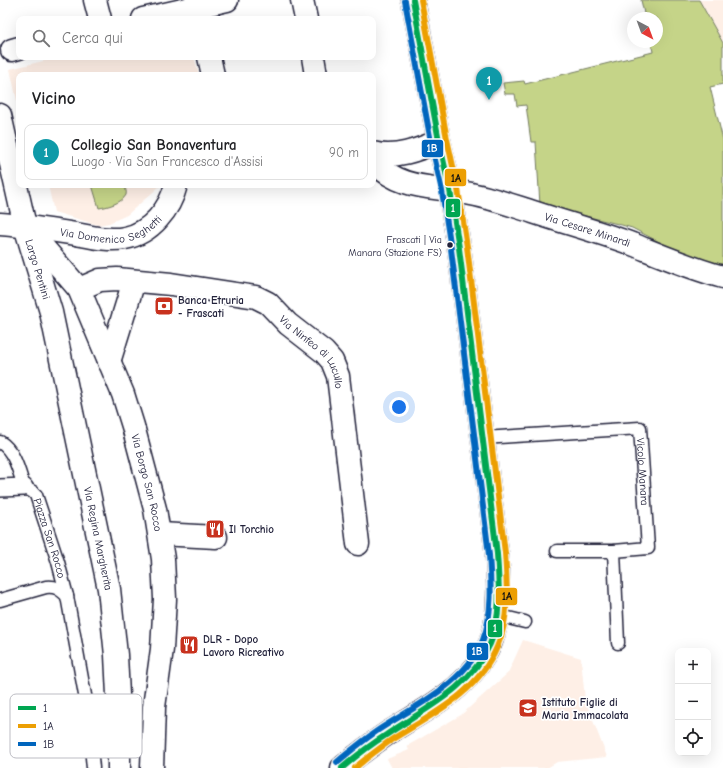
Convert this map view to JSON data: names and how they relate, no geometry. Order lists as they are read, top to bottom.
{
  "streets": {
    "street": [
      "Via Domenico Seghetti",
      "Via Cesare Minardi",
      "Largo Pentini",
      "Via Ninfeo di Lucullo",
      "Via Borgo San Rocco",
      "Via Regina Margherita"
    ],
    "lane": ["Vicolo Manara", "Piazza San Rocco"]
  },
  "crossings": [
    ["Via Domenico Seghetti", "Largo Pentini"],
    ["Via Domenico Seghetti", "Via Borgo San Rocco"],
    ["Largo Pentini", "Via Borgo San Rocco"],
    ["Largo Pentini", "Via Regina Margherita"],
    ["Via Ninfeo di Lucullo", "Via Borgo San Rocco"]
  ],
  "places": {
    "other": ["Frascati | Via Manara (Stazione FS)"],
    "bank": ["Banca Etruria - Frascati"],
    "restaurant": ["Il Torchio", "DLR - Dopo Lavoro Ricreativo"],
    "school or university": ["Istituto Figlie di Maria Immacolata"]
  },
  "lines": ["transit line 1", "transit line 1A", "transit line 1B"],
  "legend": ["1", "1A", "1B"],
  "north": "bottom right",
  "page": {
    "search": "Cerca qui",
    "pins": "1",
    "heading": "Vicino",
    "list": [
      {
        "mark": "1",
        "name": "Collegio San Bonaventura",
        "note": "Luogo · Via San Francesco d'Assisi",
        "value": "90 m"
      }
    ],
    "map_buttons": ["+", "−"]
  }
}
